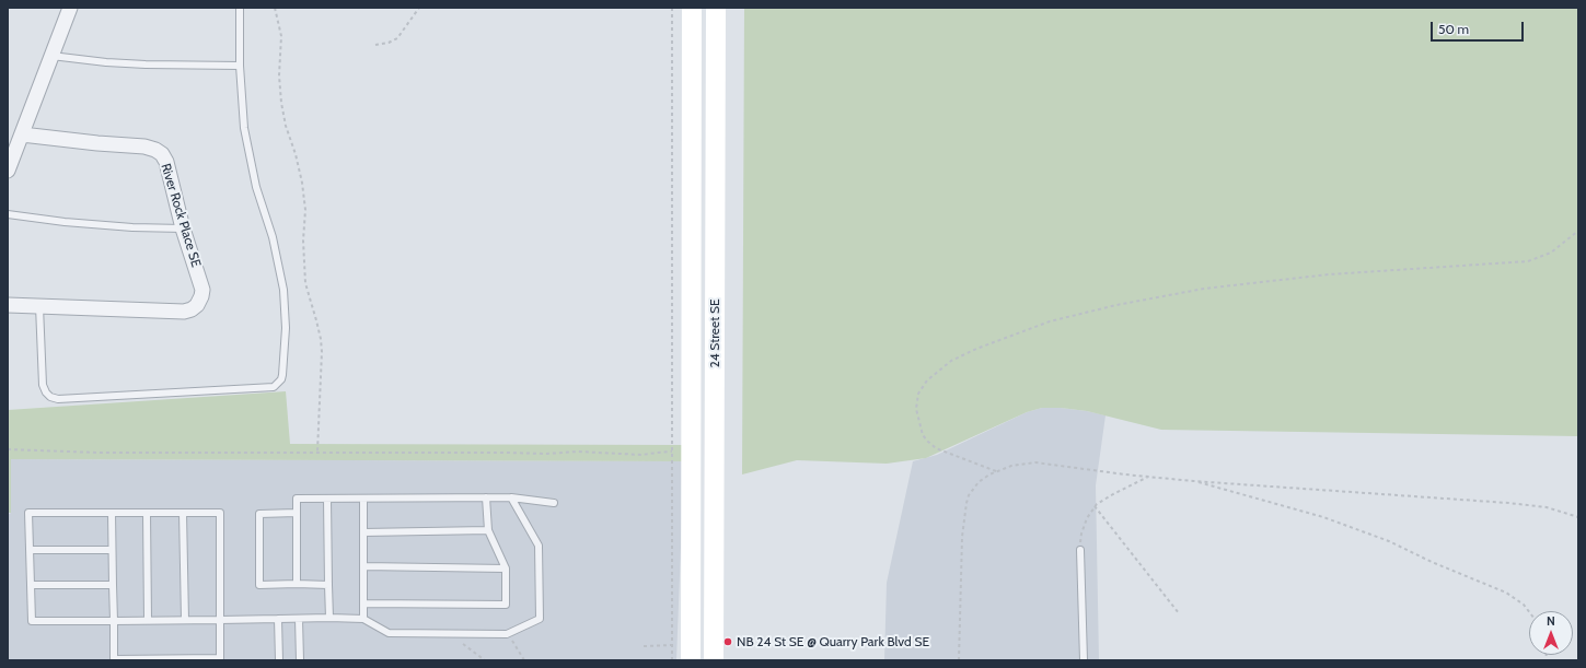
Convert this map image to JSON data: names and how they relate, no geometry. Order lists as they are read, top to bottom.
{
  "streets": {
    "main road": ["24 Street SE"],
    "street": ["River Rock Place SE"]
  },
  "places": ["NB 24 St SE @ Quarry Park Blvd SE"],
  "scale_bar": "50 m",
  "north": "top"
}
